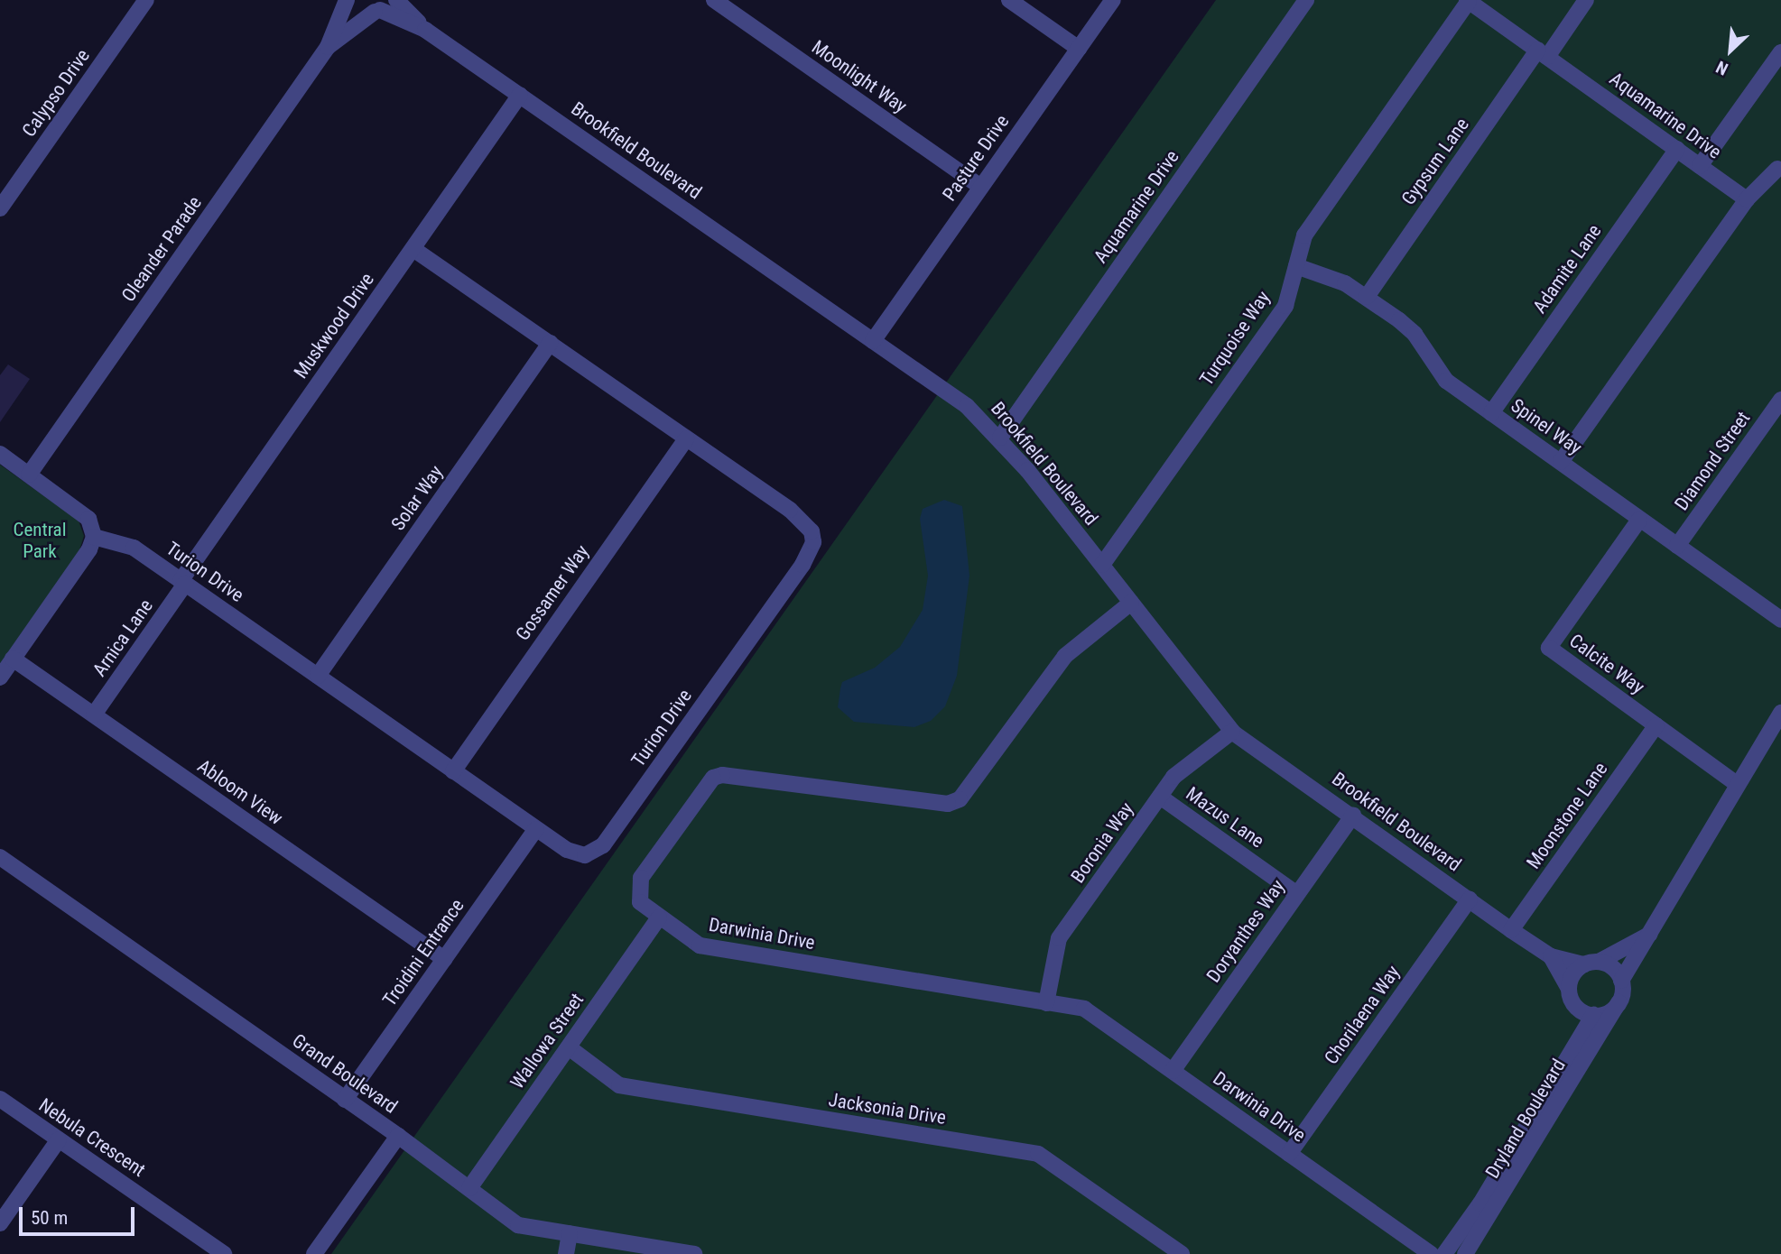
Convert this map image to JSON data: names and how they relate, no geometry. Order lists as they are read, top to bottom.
{
  "streets": {
    "street": [
      "Moonlight Way",
      "Calypso Drive",
      "Aquamarine Drive",
      "Brookfield Boulevard",
      "Pasture Drive",
      "Gypsum Lane",
      "Oleander Parade",
      "Adamite Lane",
      "Muskwood Drive",
      "Turquoise Way",
      "Spinel Way",
      "Diamond Street",
      "Solar Way",
      "Turion Drive",
      "Gossamer Way",
      "Arnica Lane",
      "Calcite Way",
      "Abloom View",
      "Moonstone Lane",
      "Mazus Lane",
      "Boronia Way",
      "Doryanthes Way",
      "Darwinia Drive",
      "Troidini Entrance",
      "Chorilaena Way",
      "Wallowa Street",
      "Grand Boulevard",
      "Jacksonia Drive",
      "Dryland Boulevard",
      "Nebula Crescent"
    ]
  },
  "crossings": [
    ["Moonlight Way", "Pasture Drive"],
    ["Aquamarine Drive", "Brookfield Boulevard"],
    ["Aquamarine Drive", "Gypsum Lane"],
    ["Aquamarine Drive", "Adamite Lane"],
    ["Aquamarine Drive", "Turquoise Way"],
    ["Brookfield Boulevard", "Pasture Drive"],
    ["Brookfield Boulevard", "Oleander Parade"],
    ["Brookfield Boulevard", "Muskwood Drive"],
    ["Brookfield Boulevard", "Turquoise Way"],
    ["Brookfield Boulevard", "Moonstone Lane"],
    ["Brookfield Boulevard", "Boronia Way"],
    ["Brookfield Boulevard", "Doryanthes Way"],
    ["Brookfield Boulevard", "Darwinia Drive"],
    ["Brookfield Boulevard", "Chorilaena Way"],
    ["Brookfield Boulevard", "Dryland Boulevard"],
    ["Gypsum Lane", "Spinel Way"],
    ["Adamite Lane", "Spinel Way"],
    ["Muskwood Drive", "Turion Drive"],
    ["Muskwood Drive", "Arnica Lane"],
    ["Turquoise Way", "Spinel Way"],
    ["Spinel Way", "Diamond Street"],
    ["Spinel Way", "Calcite Way"],
    ["Solar Way", "Turion Drive"],
    ["Turion Drive", "Gossamer Way"],
    ["Turion Drive", "Arnica Lane"],
    ["Turion Drive", "Troidini Entrance"],
    ["Arnica Lane", "Abloom View"],
    ["Calcite Way", "Moonstone Lane"],
    ["Abloom View", "Troidini Entrance"],
    ["Mazus Lane", "Boronia Way"],
    ["Mazus Lane", "Doryanthes Way"],
    ["Boronia Way", "Darwinia Drive"],
    ["Doryanthes Way", "Darwinia Drive"],
    ["Darwinia Drive", "Chorilaena Way"],
    ["Darwinia Drive", "Wallowa Street"],
    ["Troidini Entrance", "Grand Boulevard"],
    ["Wallowa Street", "Grand Boulevard"],
    ["Wallowa Street", "Jacksonia Drive"]
  ],
  "parks": ["Central Park"],
  "scale_bar": "50 m",
  "north": "bottom left"
}
